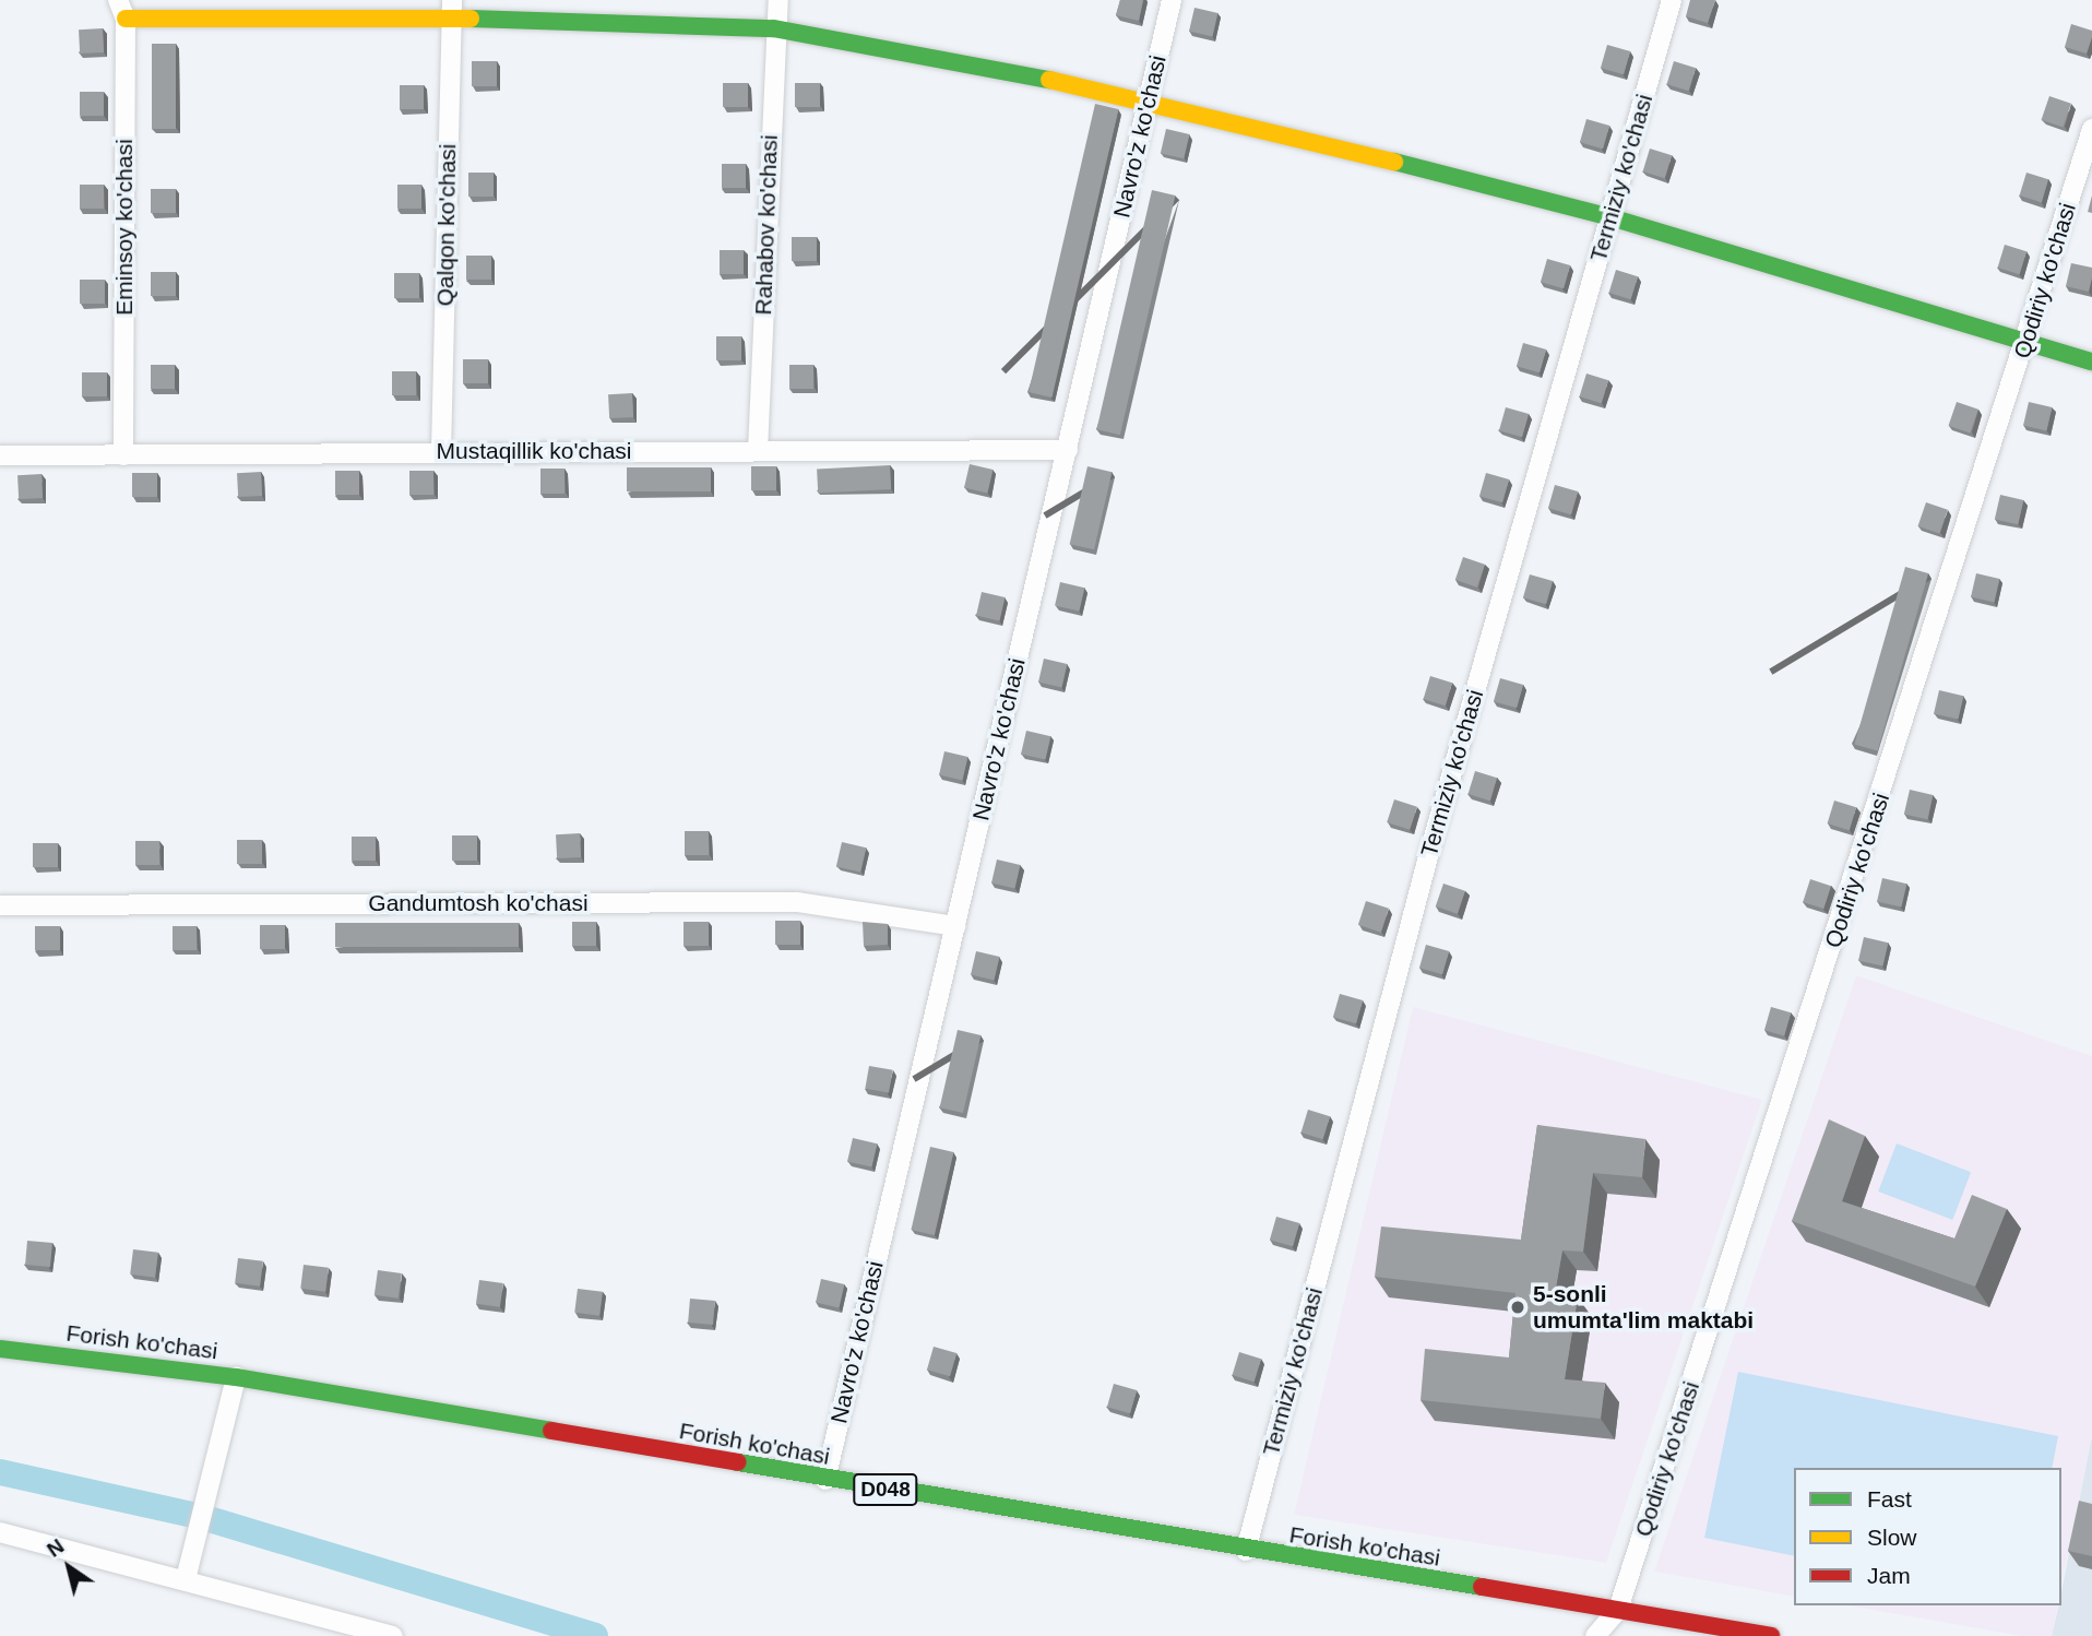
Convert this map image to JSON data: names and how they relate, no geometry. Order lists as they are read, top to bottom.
{
  "streets": {
    "street": [
      "Navro'z ko'chasi",
      "Termiziy ko'chasi",
      "Qalqon ko'chasi",
      "Rahabov ko'chasi",
      "Eminsoy ko'chasi",
      "Qodiriy ko'chasi",
      "Mustaqillik ko'chasi",
      "Gandumtosh ko'chasi",
      "Forish ko'chasi",
      "D048"
    ]
  },
  "crossings": [
    ["Navro'z ko'chasi", "Mustaqillik ko'chasi"],
    ["Navro'z ko'chasi", "Gandumtosh ko'chasi"],
    ["Navro'z ko'chasi", "Forish ko'chasi"],
    ["Termiziy ko'chasi", "Forish ko'chasi"],
    ["Qalqon ko'chasi", "Mustaqillik ko'chasi"],
    ["Rahabov ko'chasi", "Mustaqillik ko'chasi"],
    ["Eminsoy ko'chasi", "Mustaqillik ko'chasi"],
    ["Qodiriy ko'chasi", "Forish ko'chasi"]
  ],
  "places": ["5-sonli umumta'lim maktabi"],
  "legend": ["Fast", "Slow", "Jam"],
  "north": "top left"
}
